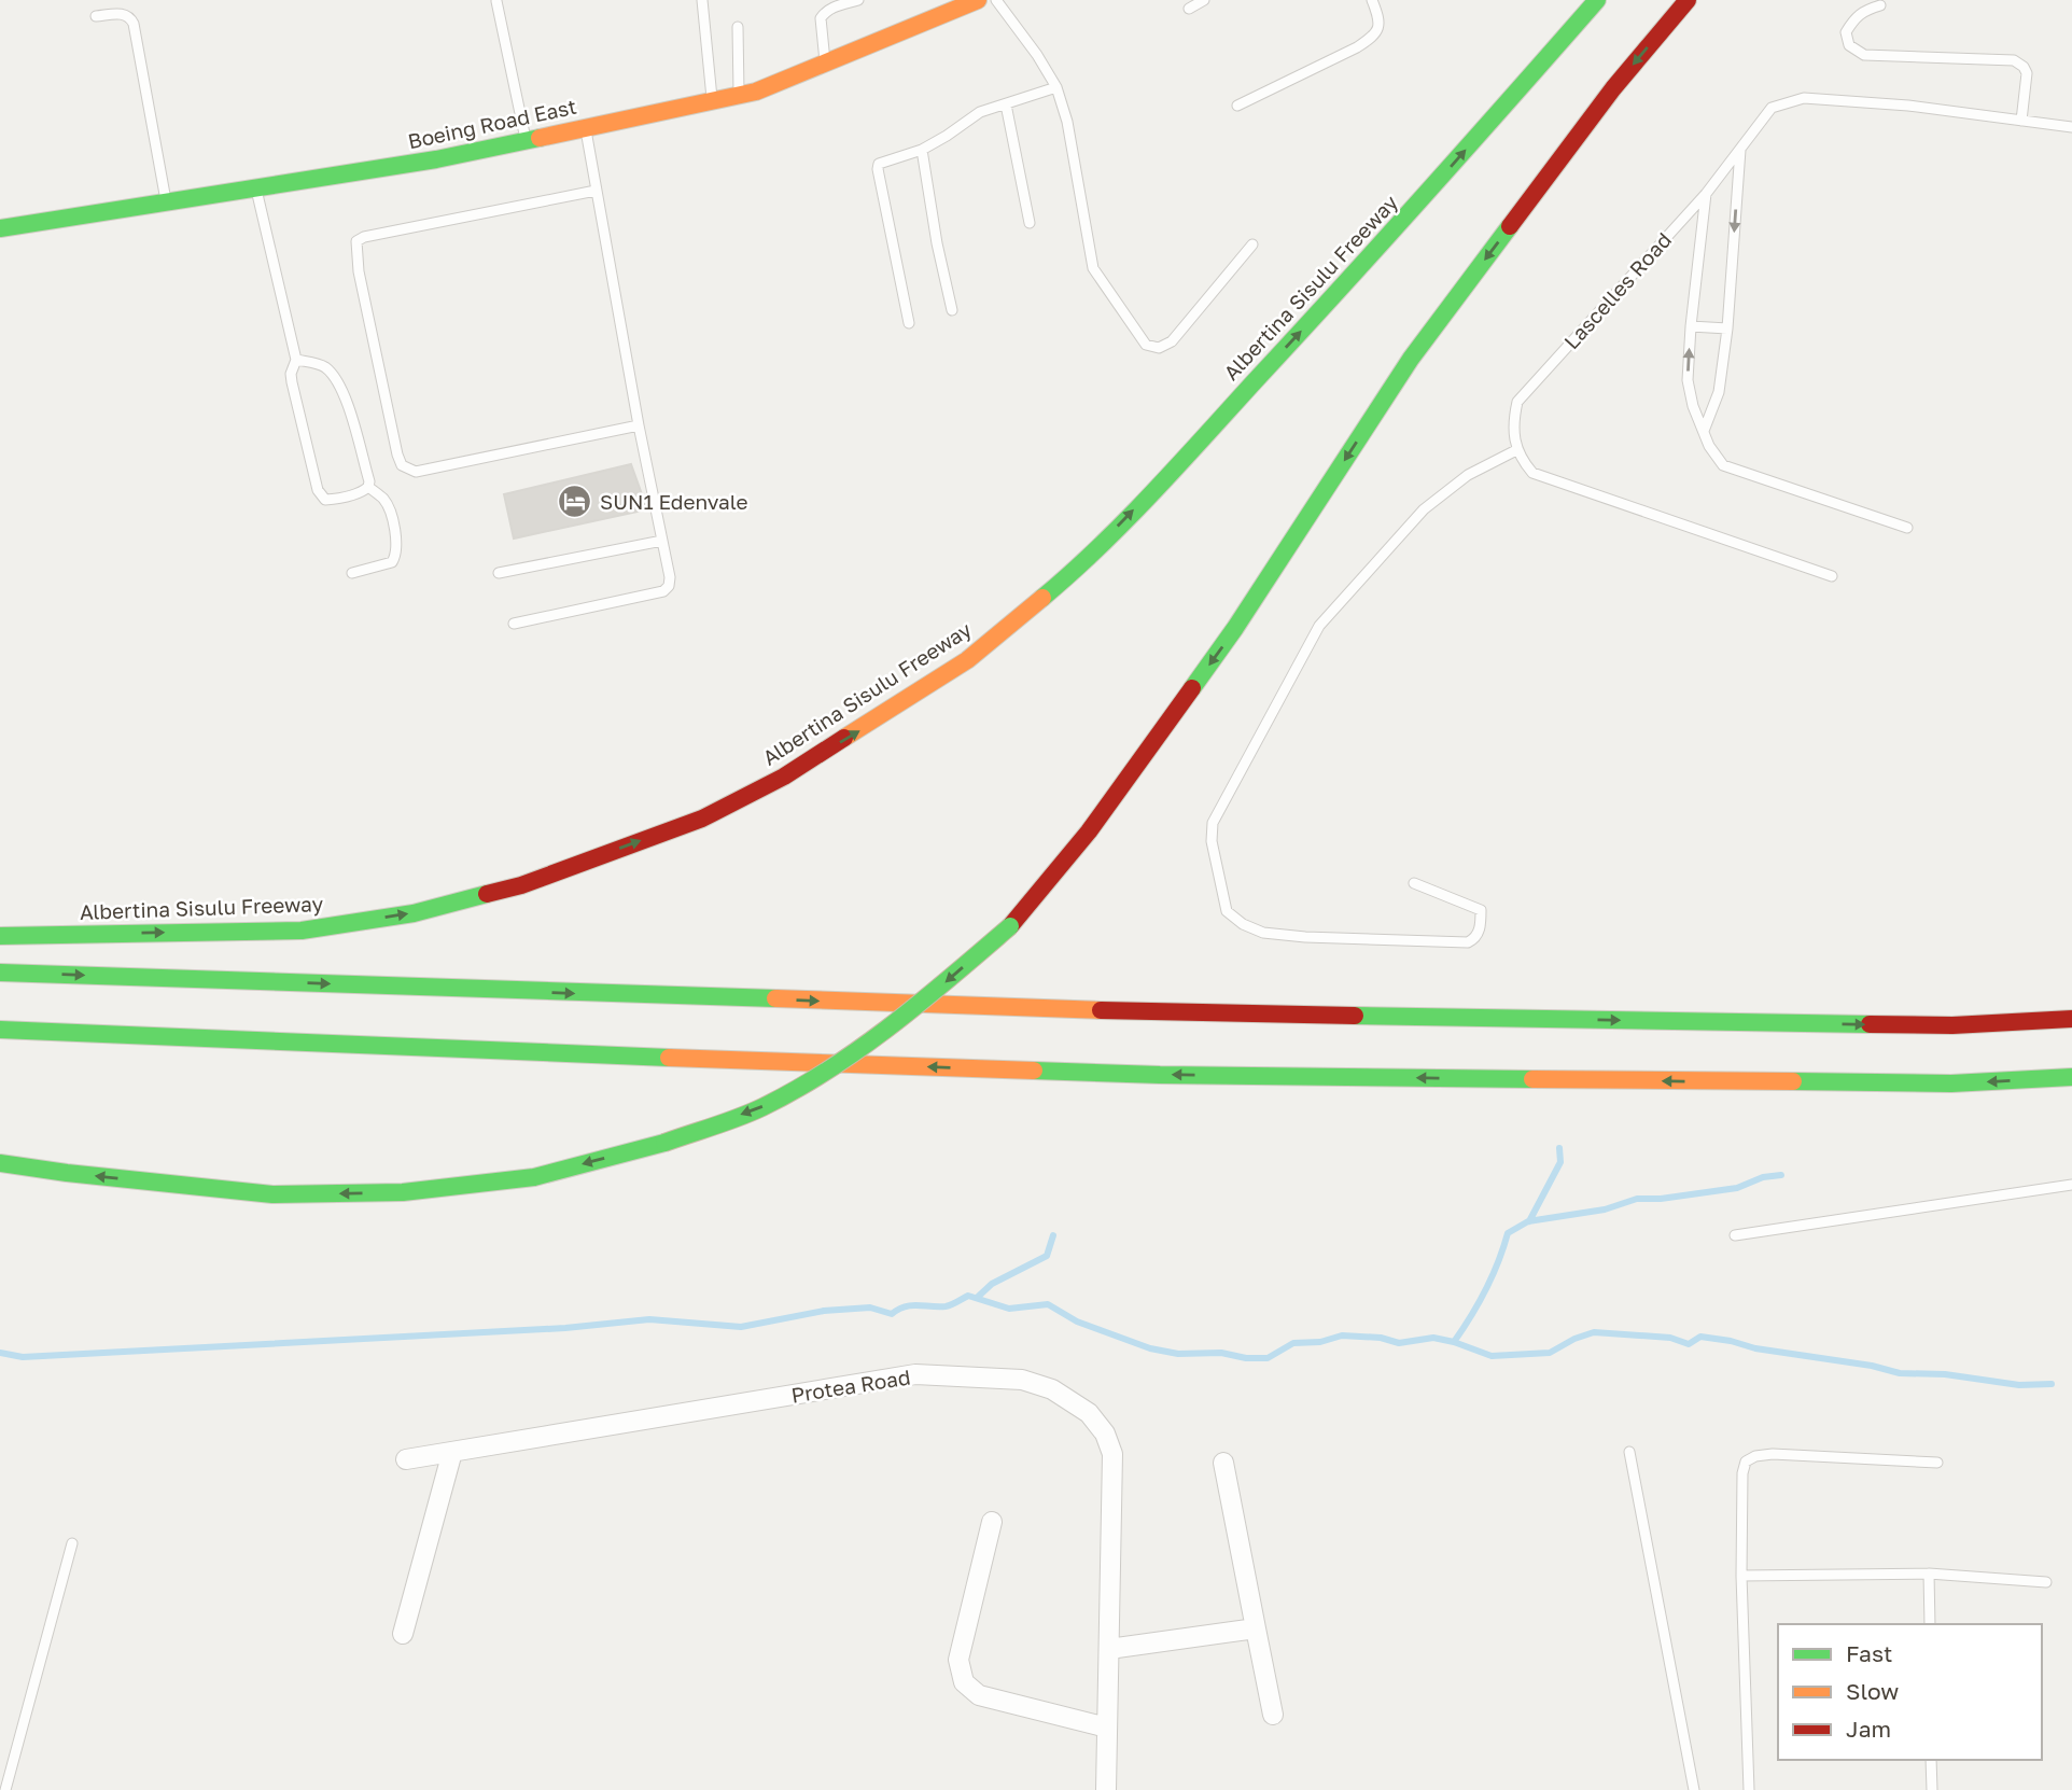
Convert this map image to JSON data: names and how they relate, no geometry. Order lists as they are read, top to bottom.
{
  "streets": {
    "main road": ["Boeing Road East", "Albertina Sisulu Freeway"],
    "street": ["Protea Road"],
    "lane": ["Lascelles Road"]
  },
  "places": {
    "hotel": ["SUN1 Edenvale"]
  },
  "legend": ["Fast", "Slow", "Jam"]
}
